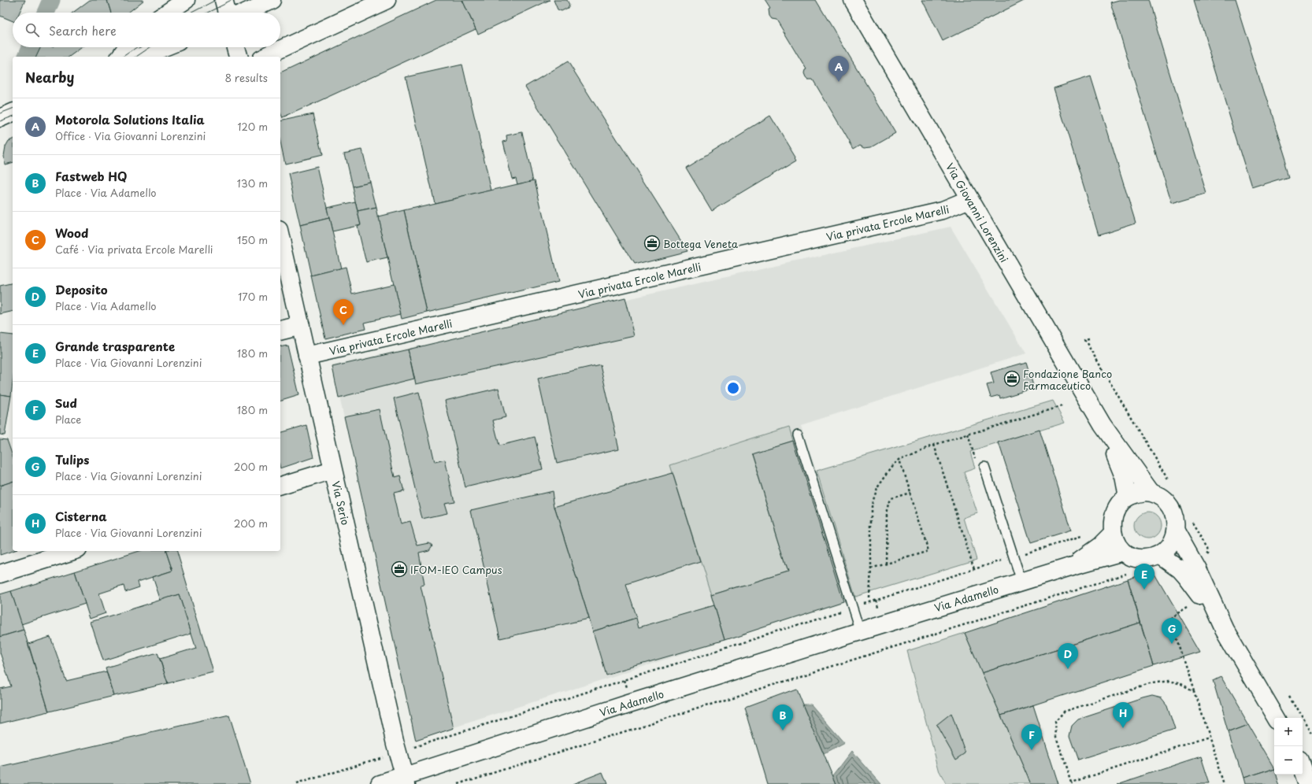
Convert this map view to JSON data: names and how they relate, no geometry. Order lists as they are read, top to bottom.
{
  "streets": {
    "street": [
      "Via Giovanni Lorenzini",
      "Via privata Ercole Marelli",
      "Via Serio",
      "Via Adamello"
    ]
  },
  "crossings": [
    ["Via Giovanni Lorenzini", "Via privata Ercole Marelli"],
    ["Via privata Ercole Marelli", "Via Serio"],
    ["Via Serio", "Via Adamello"]
  ],
  "places": {
    "office": ["Bottega Veneta", "Fondazione Banco Farmaceutico", "IFOM-IEO Campus"]
  },
  "page": {
    "search": "Search here",
    "pins": [
      "A",
      "C",
      "E",
      "G",
      "D",
      "H",
      "B",
      "F"
    ],
    "heading": ["Nearby", "8 results"],
    "list": [
      {
        "mark": "A",
        "name": "Motorola Solutions Italia",
        "note": "Office · Via Giovanni Lorenzini",
        "value": "120 m"
      },
      {
        "mark": "B",
        "name": "Fastweb HQ",
        "note": "Place · Via Adamello",
        "value": "130 m"
      },
      {
        "mark": "C",
        "name": "Wood",
        "note": "Café · Via privata Ercole Marelli",
        "value": "150 m"
      },
      {
        "mark": "D",
        "name": "Deposito",
        "note": "Place · Via Adamello",
        "value": "170 m"
      },
      {
        "mark": "E",
        "name": "Grande trasparente",
        "note": "Place · Via Giovanni Lorenzini",
        "value": "180 m"
      },
      {
        "mark": "F",
        "name": "Sud",
        "note": "Place",
        "value": "180 m"
      },
      {
        "mark": "G",
        "name": "Tulips",
        "note": "Place · Via Giovanni Lorenzini",
        "value": "200 m"
      },
      {
        "mark": "H",
        "name": "Cisterna",
        "note": "Place · Via Giovanni Lorenzini",
        "value": "200 m"
      }
    ],
    "map_buttons": ["+", "−"]
  }
}
